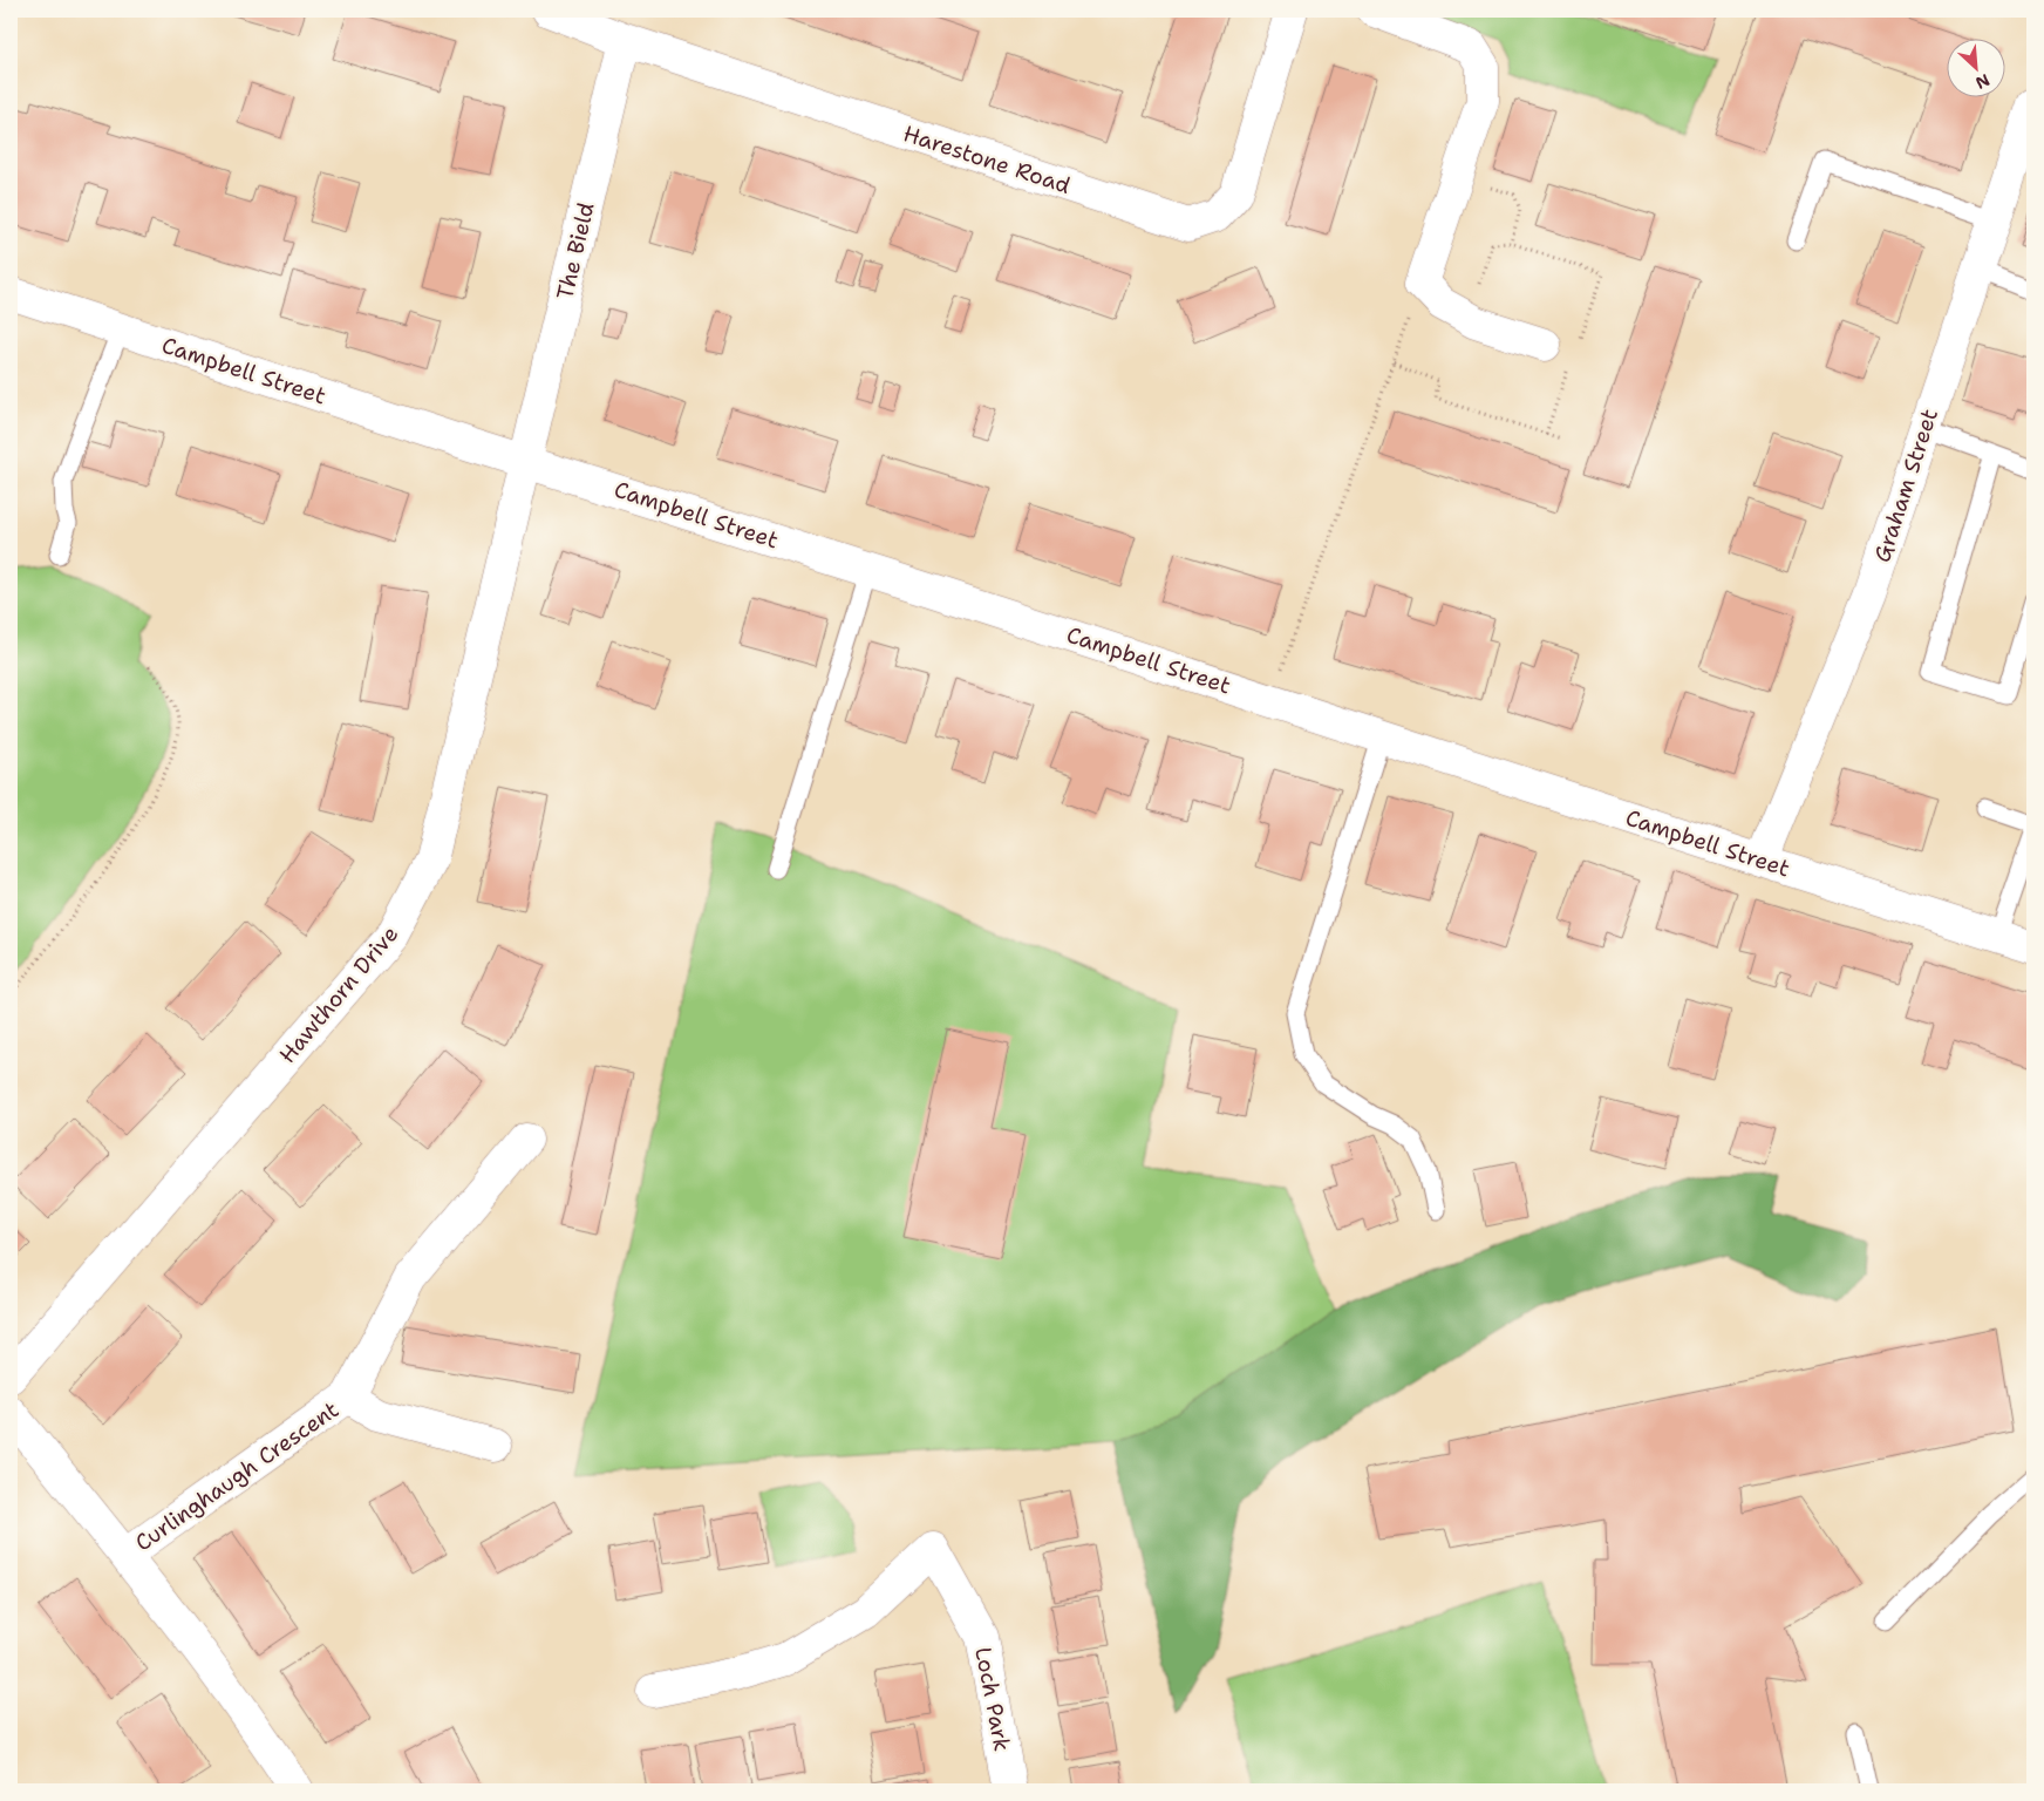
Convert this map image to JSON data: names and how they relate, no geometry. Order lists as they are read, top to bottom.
{
  "streets": {
    "street": [
      "Harestone Road",
      "The Bield",
      "Campbell Street",
      "Graham Street",
      "Hawthorn Drive",
      "Curlinghaugh Crescent",
      "Loch Park"
    ]
  },
  "crossings": [
    ["Harestone Road", "The Bield"],
    ["The Bield", "Campbell Street"],
    ["The Bield", "Hawthorn Drive"],
    ["Campbell Street", "Graham Street"],
    ["Campbell Street", "Hawthorn Drive"]
  ],
  "north": "bottom right"
}
